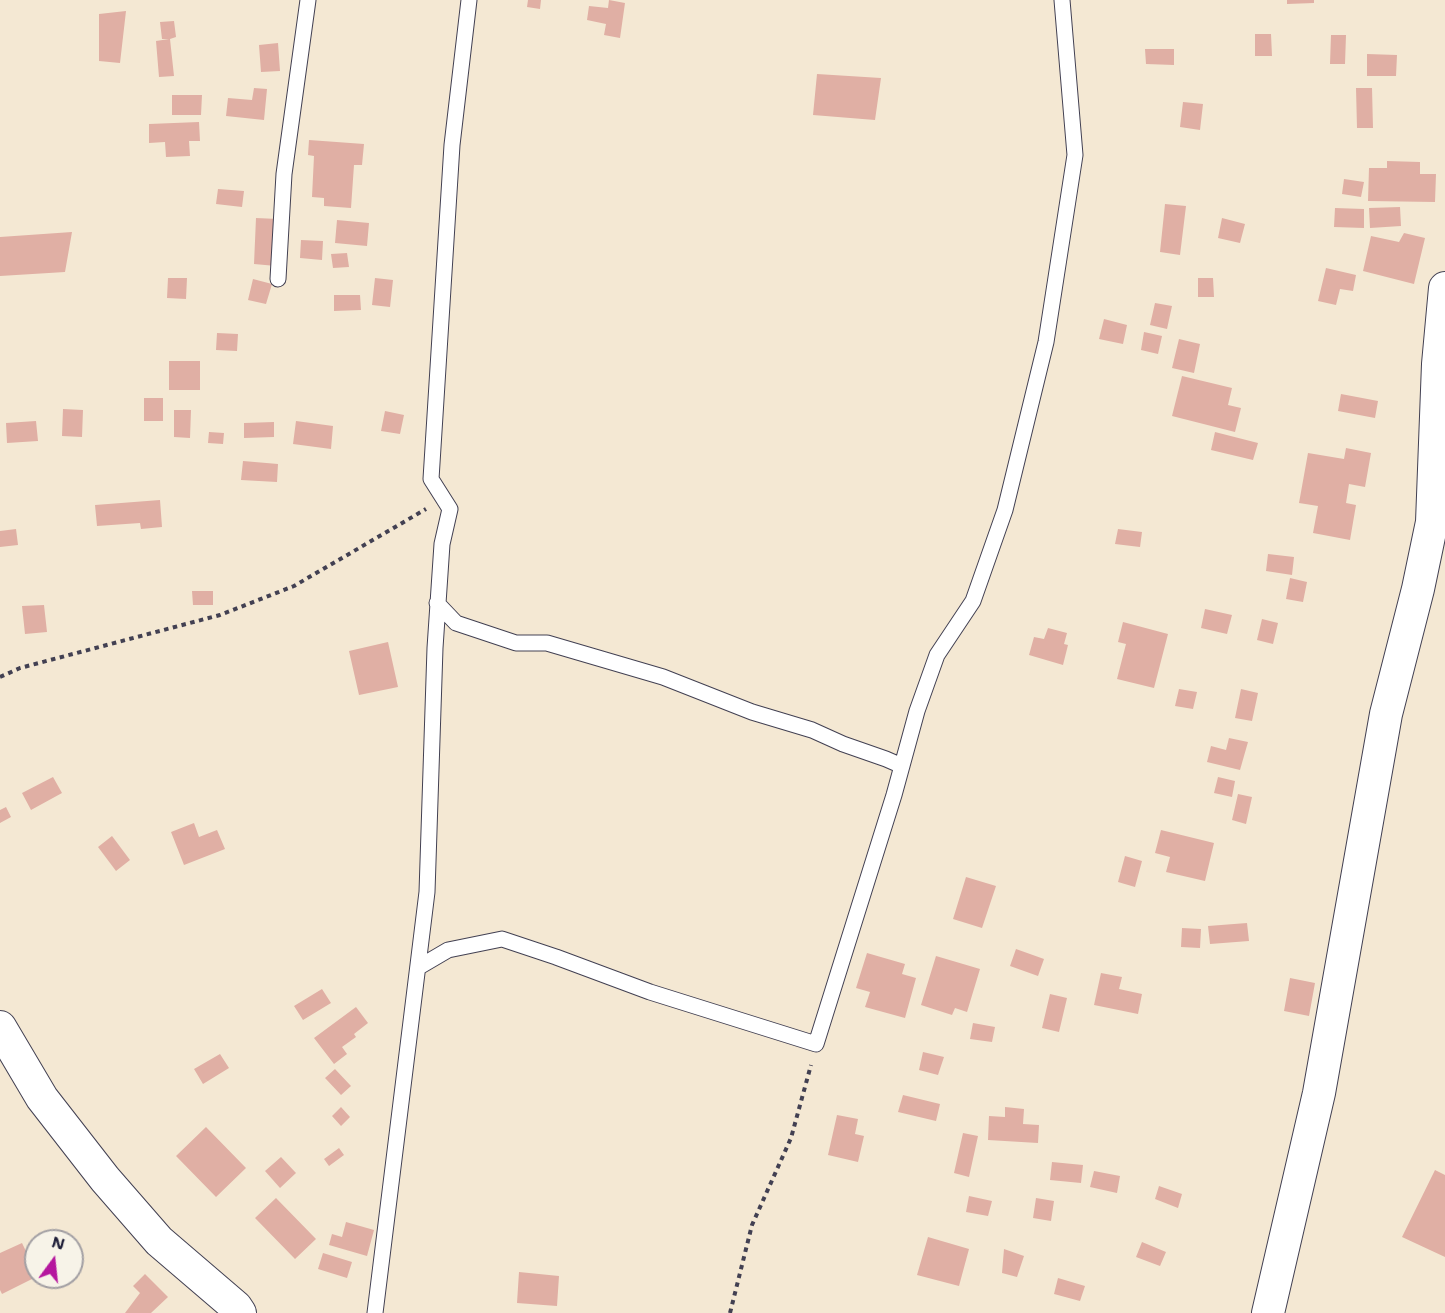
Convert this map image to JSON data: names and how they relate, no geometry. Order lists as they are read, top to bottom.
{
  "north": "top"
}
